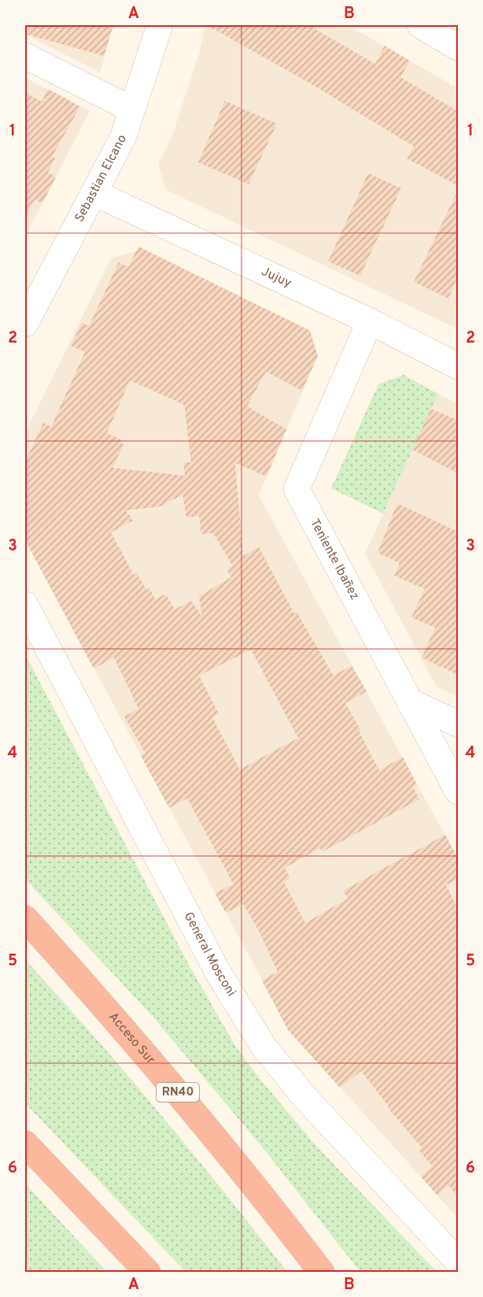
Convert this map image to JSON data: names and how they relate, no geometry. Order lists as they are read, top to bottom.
{
  "streets": {
    "highway": ["Acceso Sur", "RN40"],
    "street": [
      "Sebastian Elcano",
      "Jujuy",
      "Teniente Ibañez",
      "General Mosconi"
    ]
  },
  "crossings": [
    ["Sebastian Elcano", "Jujuy"],
    ["Jujuy", "Teniente Ibañez"]
  ],
  "grid": {
    "columns": ["A", "B"],
    "rows": [
      "1",
      "2",
      "3",
      "4",
      "5",
      "6"
    ]
  }
}
